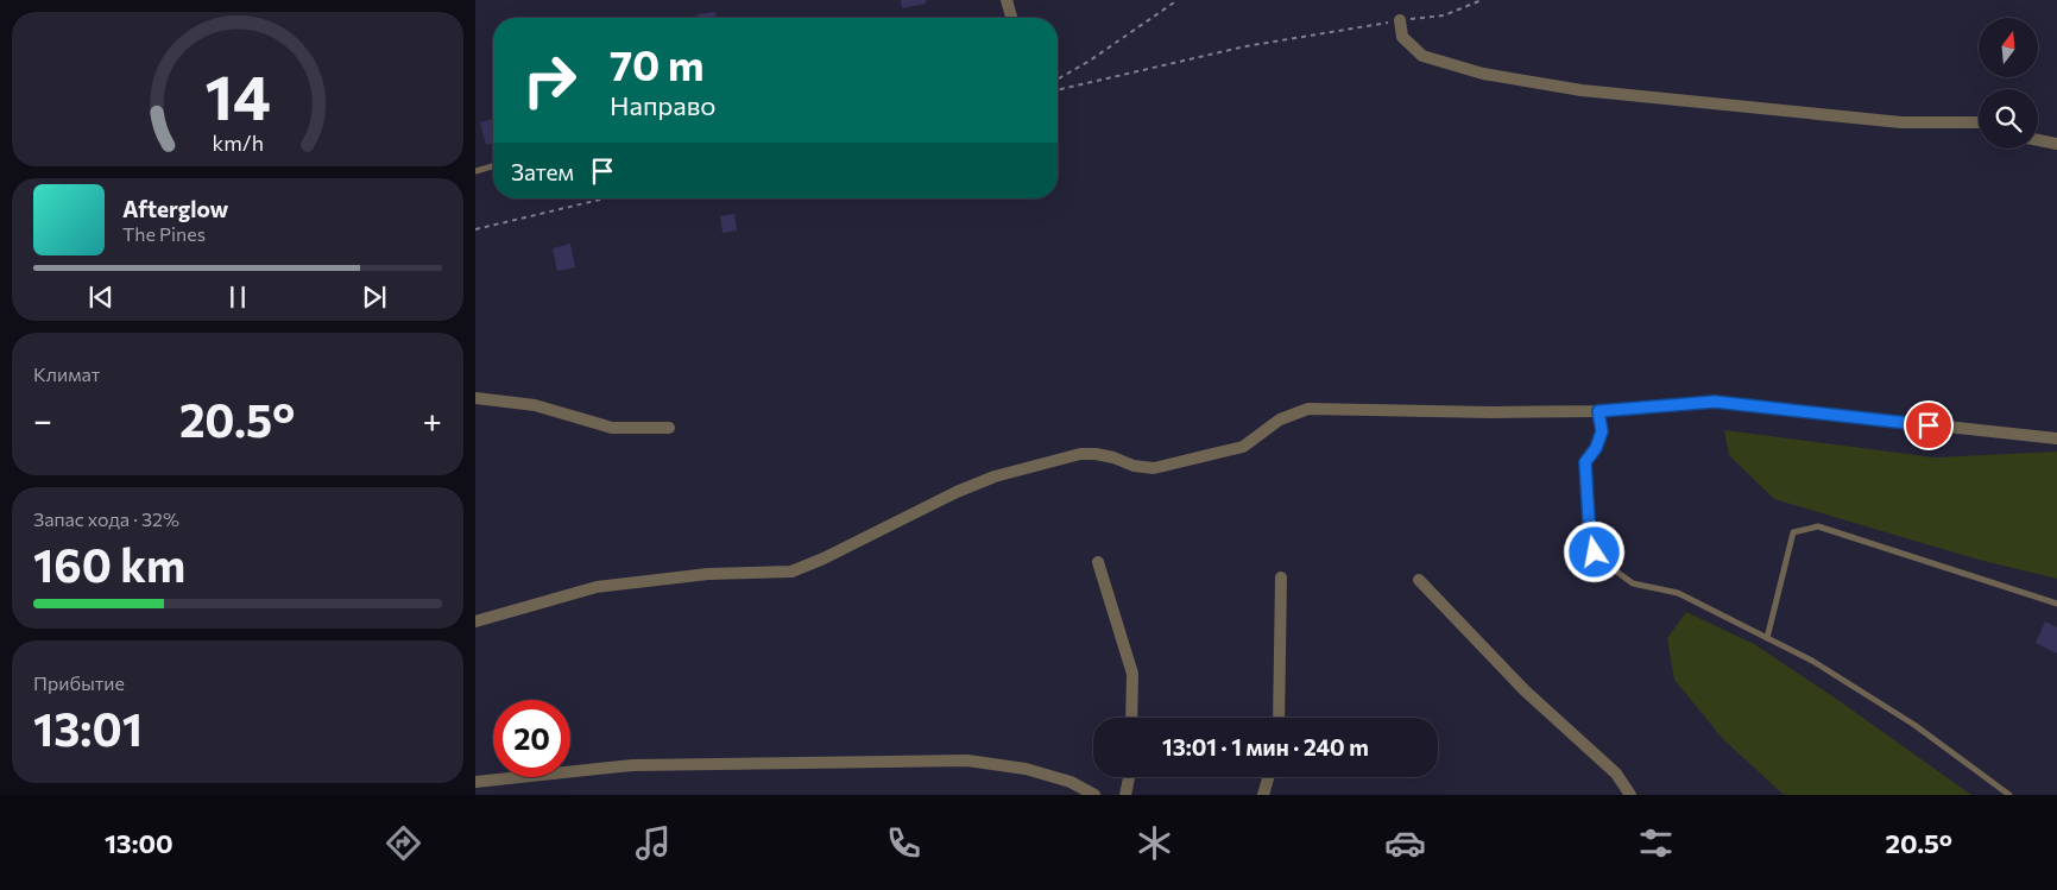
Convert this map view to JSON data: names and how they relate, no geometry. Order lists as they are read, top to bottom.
{
  "north": "top",
  "page": {
    "turn": ["70 m", "Направо"],
    "then": "Затем",
    "song": ["Afterglow", "The Pines"],
    "tile": [
      "Климат",
      ["Запас хода · 32%", "160 km"],
      ["Прибытие", "13:01"]
    ],
    "heat": ["−", "20.5°", "+"],
    "limit": "20",
    "trip": "13:01 · 1 мин · 240 m",
    "tabs": ["13:00", "20.5°"],
    "gauge": ["14", "km/h"]
  }
}
